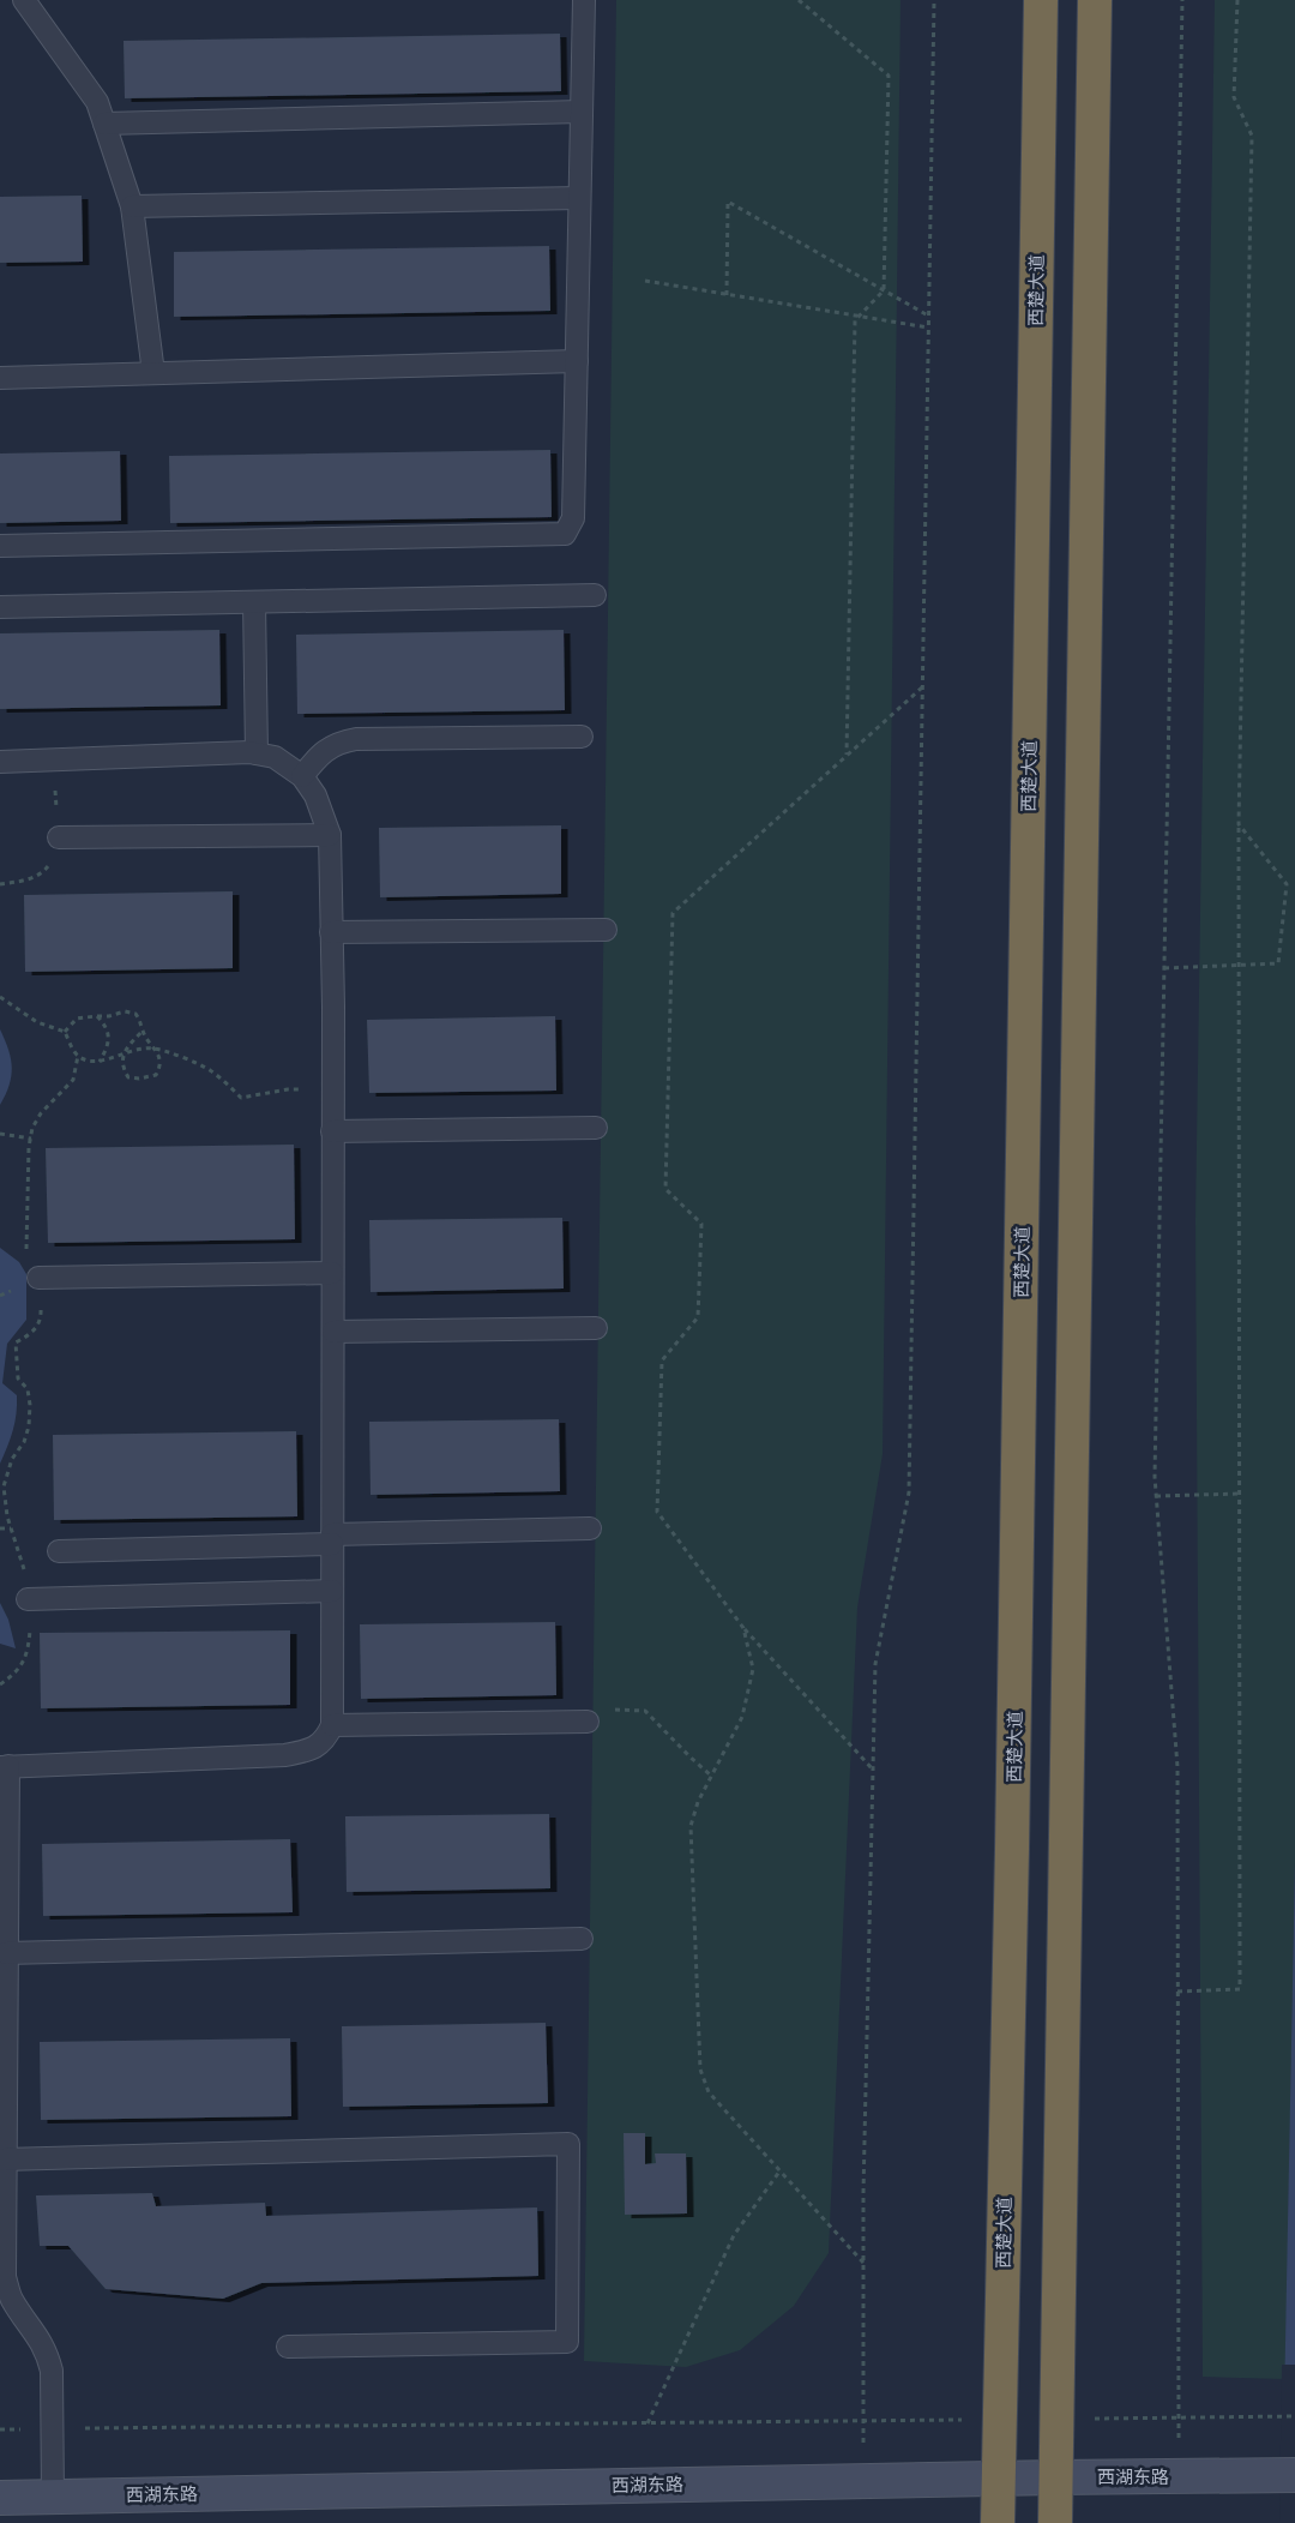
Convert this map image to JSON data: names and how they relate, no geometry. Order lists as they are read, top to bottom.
{
  "streets": {
    "highway": ["西楚大道"],
    "main road": ["西湖东路"]
  },
  "crossings": [
    ["西楚大道", "西湖东路"]
  ]
}
